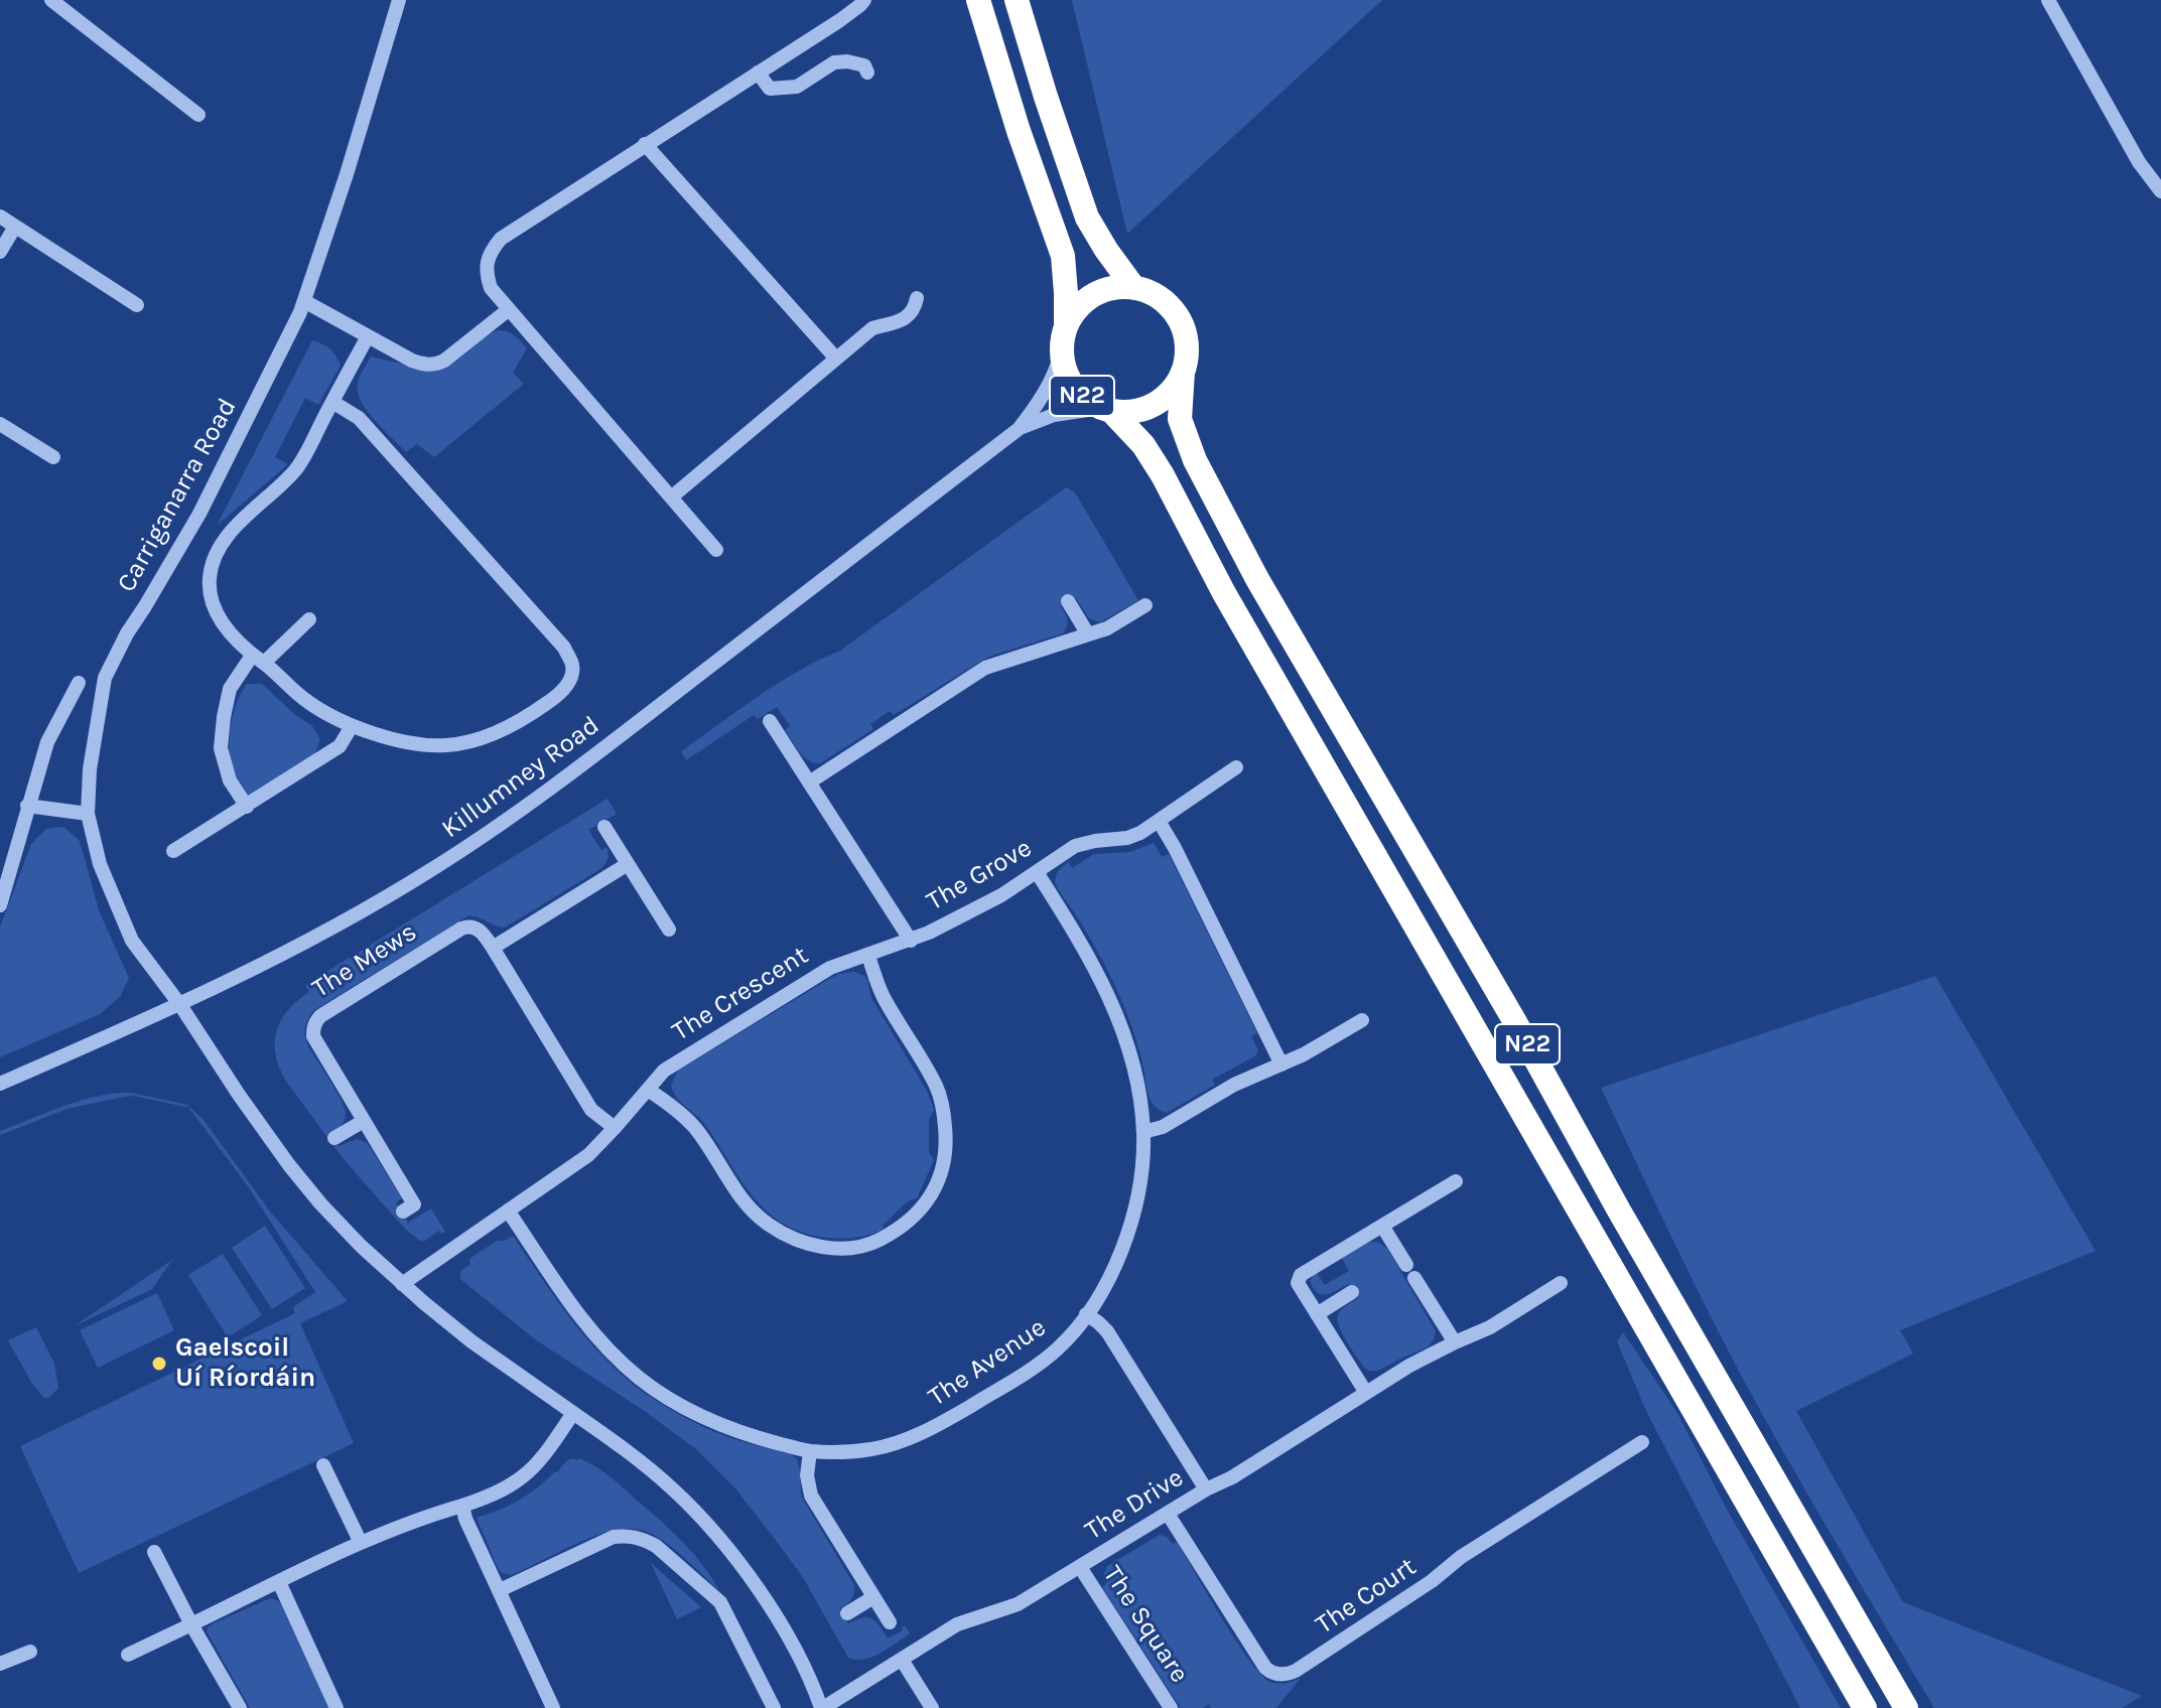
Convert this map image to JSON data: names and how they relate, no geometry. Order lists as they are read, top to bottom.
{
  "streets": {
    "highway": ["N22"],
    "street": [
      "Carriganarra Road",
      "Killumney Road",
      "The Grove",
      "The Mews",
      "The Crescent",
      "The Avenue",
      "The Drive",
      "The Court",
      "The Square"
    ]
  },
  "crossings": [
    ["N22", "Killumney Road"],
    ["Carriganarra Road", "Killumney Road"],
    ["Carriganarra Road", "The Crescent"],
    ["Carriganarra Road", "The Drive"],
    ["The Grove", "The Crescent"],
    ["The Grove", "The Avenue"],
    ["The Mews", "The Crescent"],
    ["The Crescent", "The Avenue"],
    ["The Avenue", "The Drive"],
    ["The Drive", "The Court"],
    ["The Drive", "The Square"]
  ],
  "places": ["Gaelscoil Uí Ríordáin"]
}
